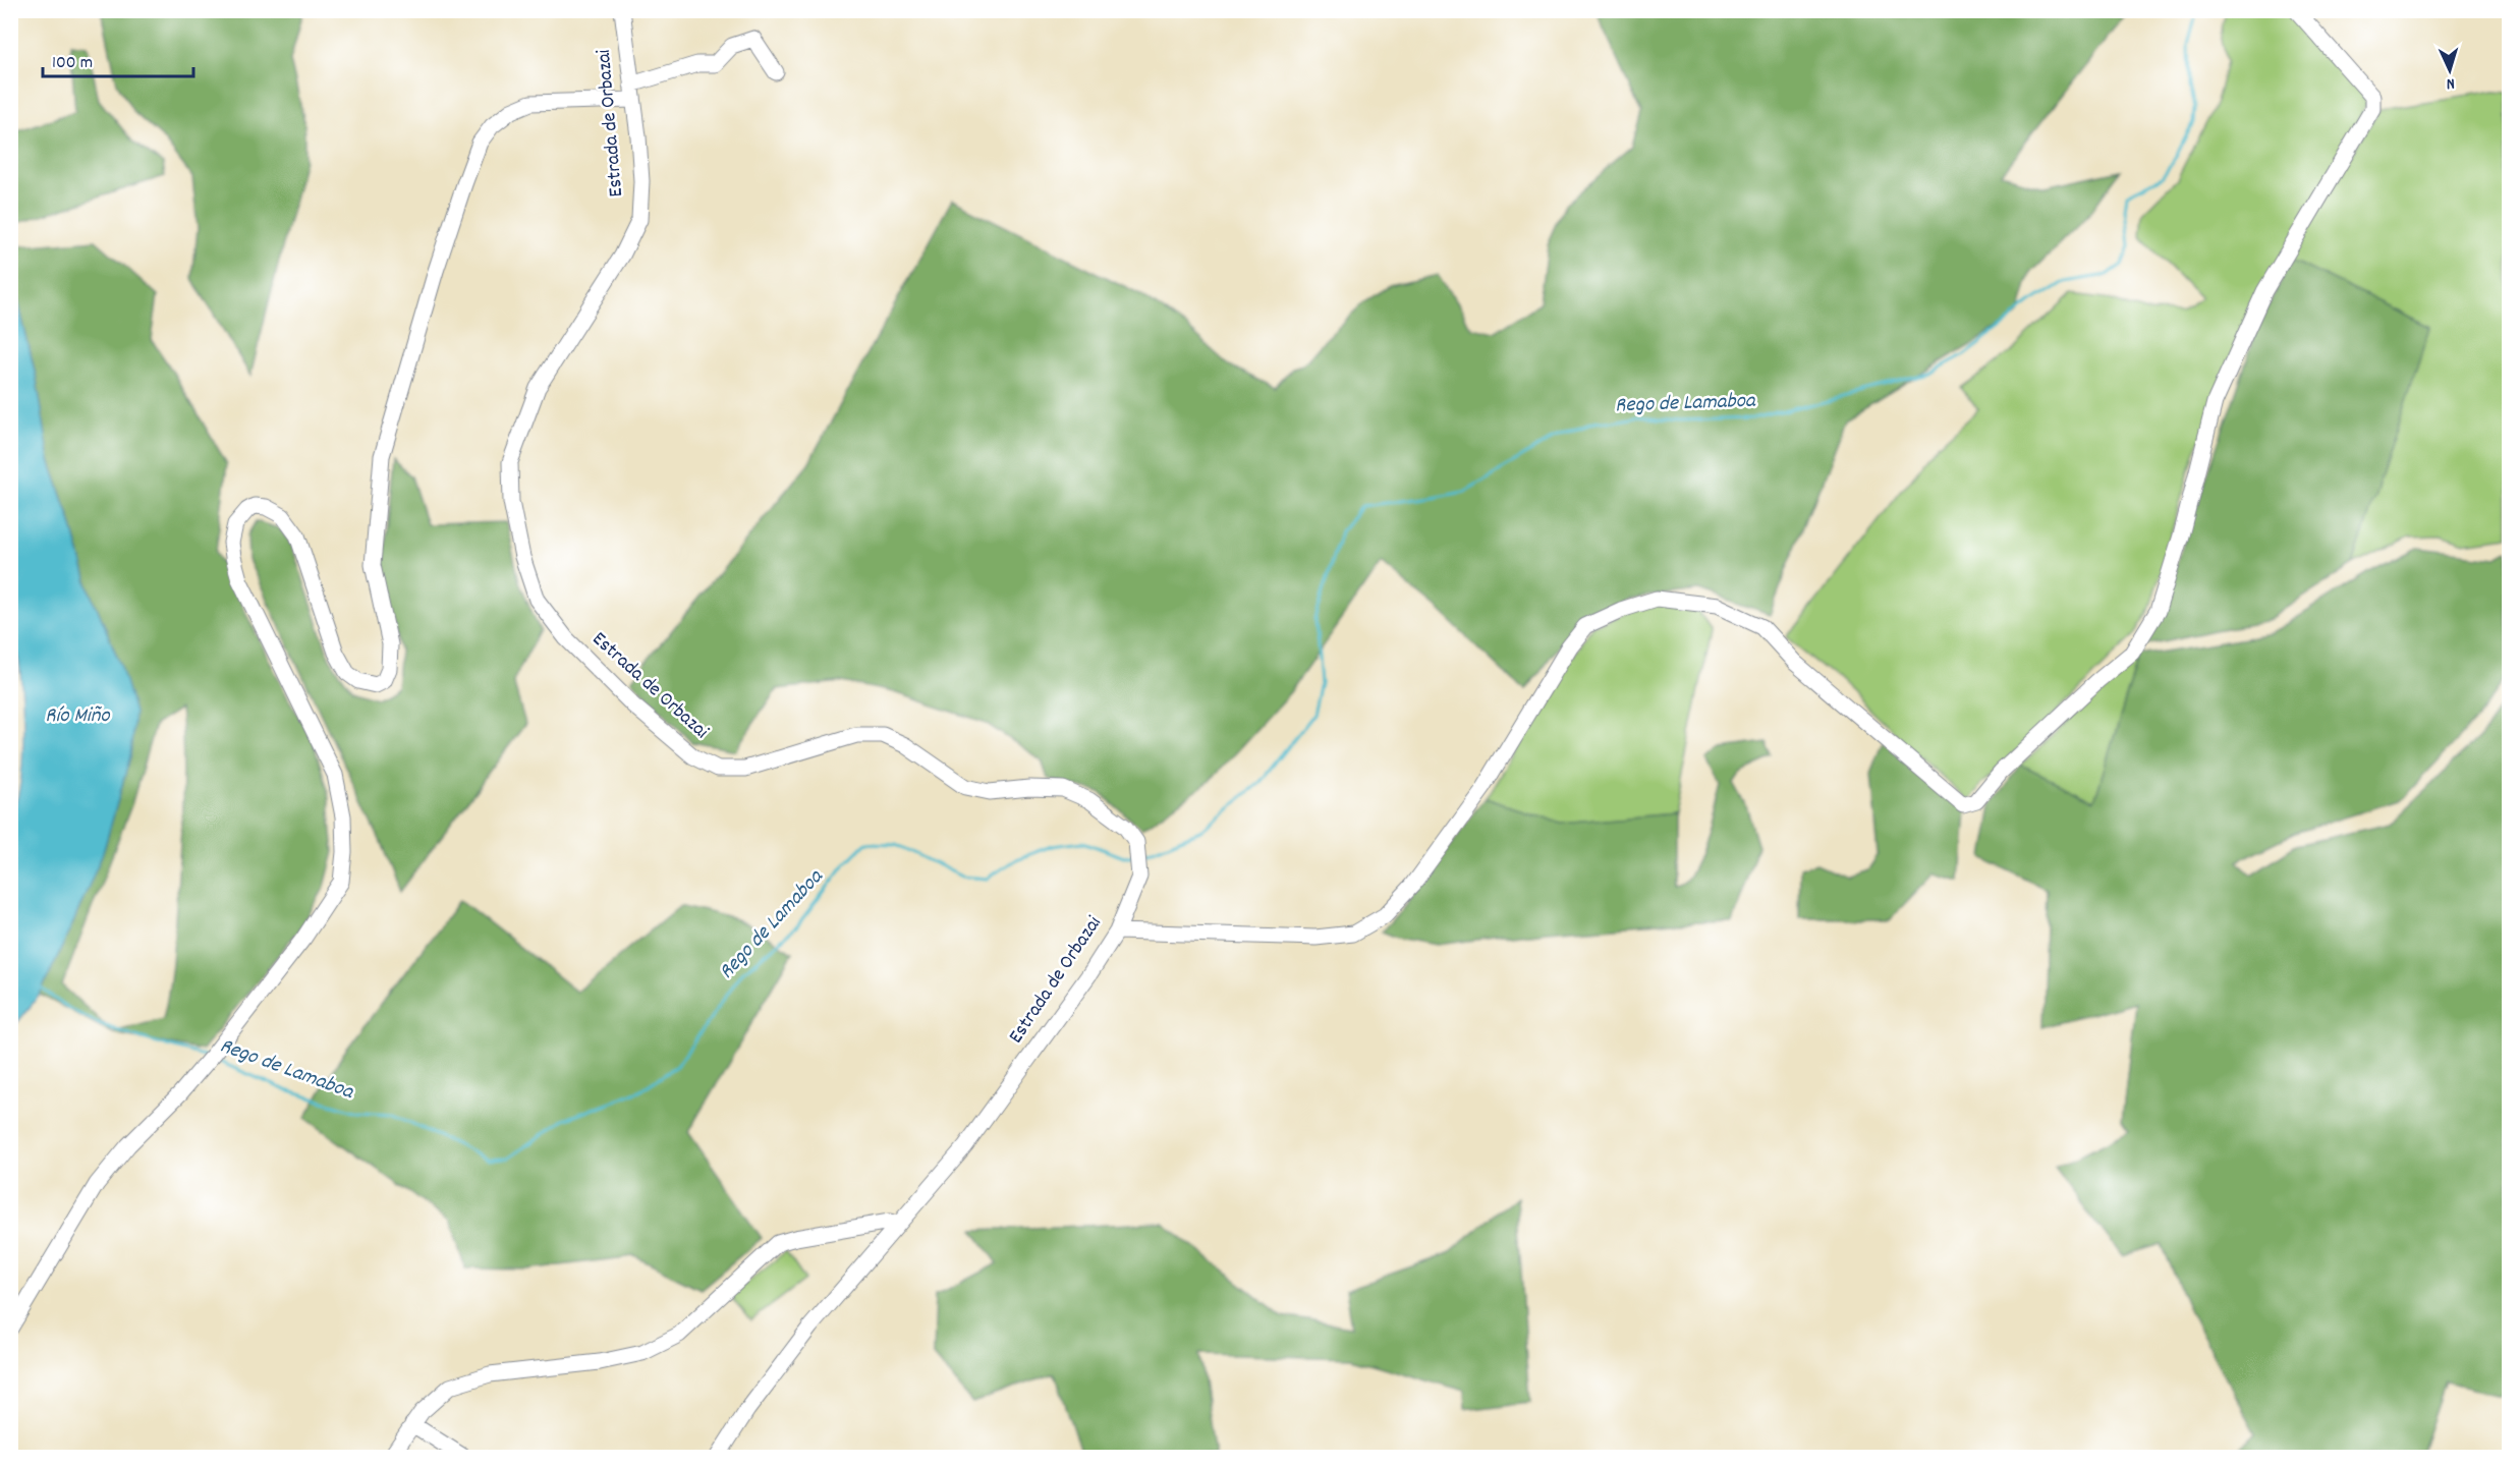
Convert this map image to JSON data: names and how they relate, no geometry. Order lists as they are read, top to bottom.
{
  "streets": {
    "street": ["Estrada de Orbazai"]
  },
  "water": ["Rego de Lamaboa", "Río Miño"],
  "scale_bar": "100 m",
  "north": "bottom"
}
